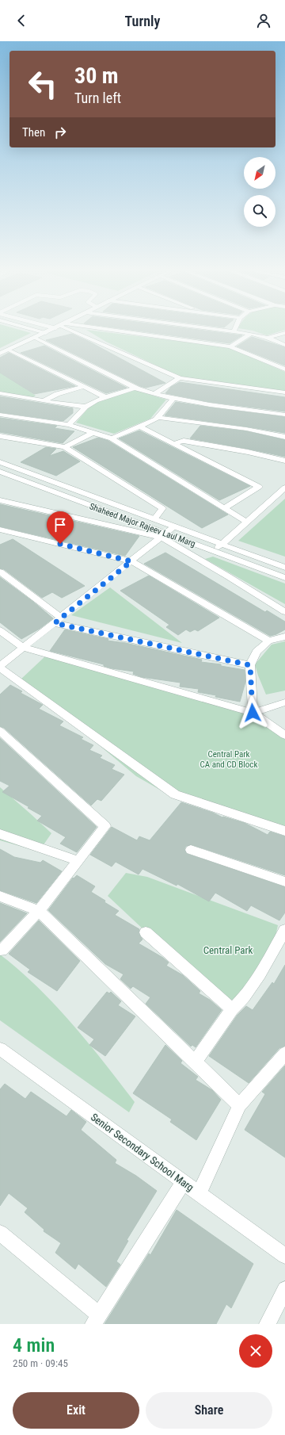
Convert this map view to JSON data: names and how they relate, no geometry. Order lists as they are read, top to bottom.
{
  "streets": {
    "street": ["Shaheed Major Rajeev Laul Marg", "Senior Secondary School Marg"]
  },
  "parks": ["Central Park CA and CD Block", "Central Park"],
  "north": "bottom left",
  "page": {
    "header": "Turnly",
    "turn": ["30 m", "Turn left"],
    "then": "Then",
    "heading": ["4 min", "250 m · 09:45"],
    "buttons": ["Exit", "Share"]
  }
}
